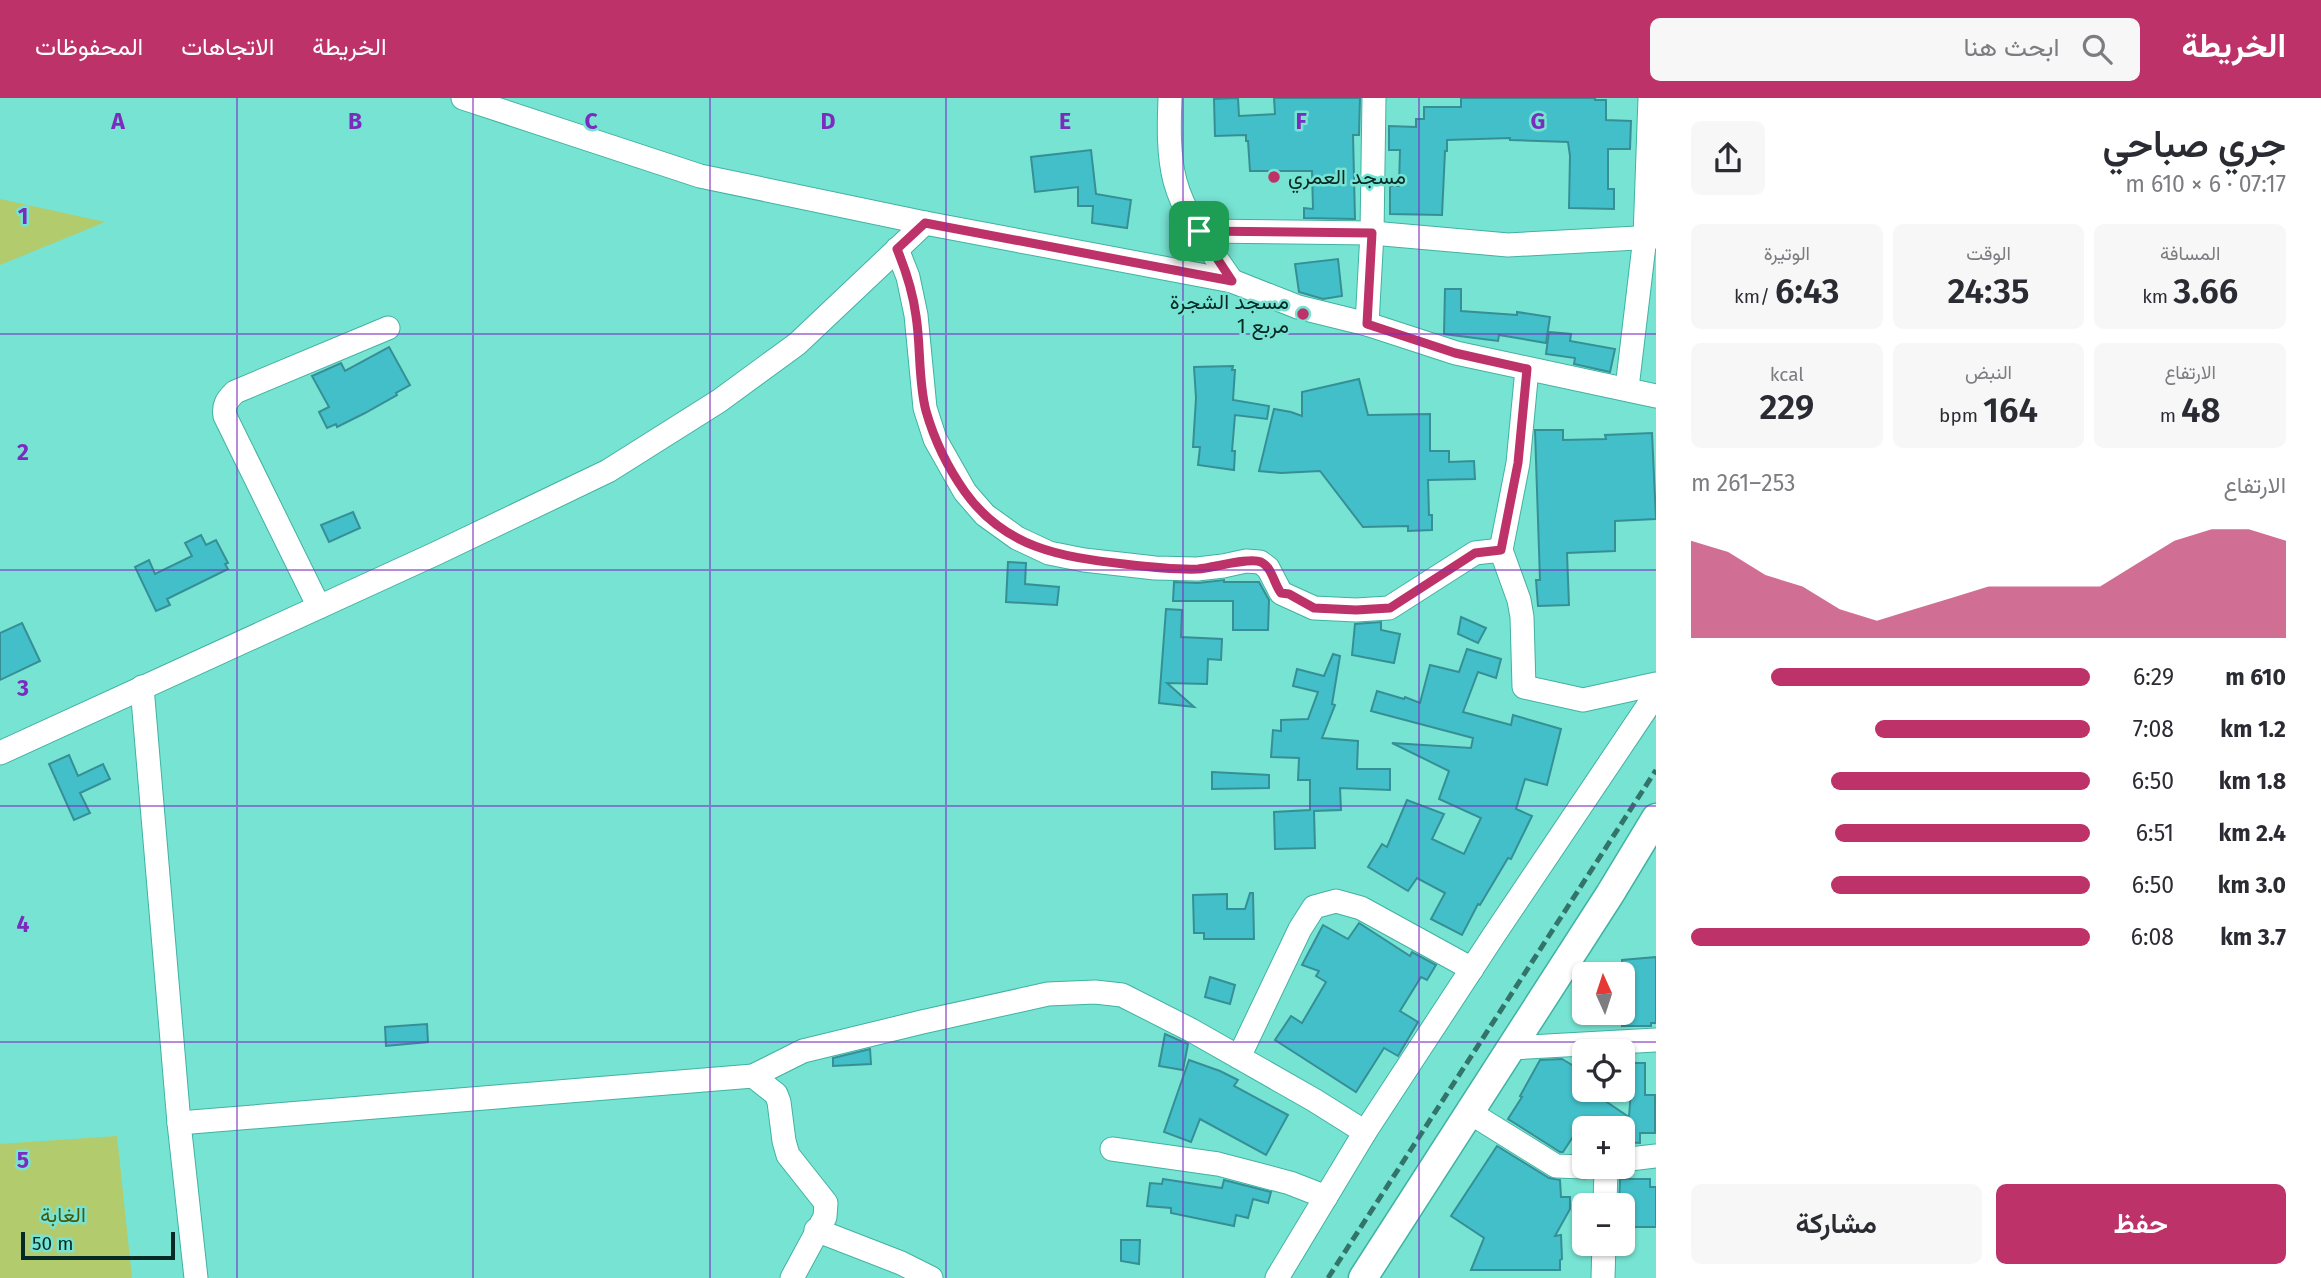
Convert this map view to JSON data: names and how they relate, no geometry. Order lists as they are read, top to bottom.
{
  "parks": ["الغابة"],
  "places": ["مسجد العمري", "مسجد الشجرة مربع 1"],
  "scale_bar": "50 m",
  "north": "top",
  "page": {
    "header": "الخريطة",
    "search": "ابحث هنا",
    "nav": ["الخريطة", "الاتجاهات", "المحفوظات"],
    "heading": ["جري صباحي", "07:17 · 6 × 610 m"],
    "stats": [
      ["المسافة", "3.66 km"],
      ["الوقت", "24:35"],
      ["الوتيرة", "6:43 /km"],
      ["الارتفاع", "48 m"],
      ["النبض", "164 bpm"],
      ["kcal", "229"]
    ],
    "chart": ["الارتفاع", "253–261 m"],
    "list": [
      {
        "name": "610 m",
        "note": "6:29"
      },
      {
        "name": "1.2 km",
        "note": "7:08"
      },
      {
        "name": "1.8 km",
        "note": "6:50"
      },
      {
        "name": "2.4 km",
        "note": "6:51"
      },
      {
        "name": "3.0 km",
        "note": "6:50"
      },
      {
        "name": "3.7 km",
        "note": "6:08"
      }
    ],
    "map_buttons": ["+", "−"],
    "buttons": ["حفظ", "مشاركة"],
    "scale": "50 m"
  },
  "grid": {
    "columns": [
      "A",
      "B",
      "C",
      "D",
      "E",
      "F",
      "G"
    ],
    "rows": [
      "1",
      "2",
      "3",
      "4",
      "5"
    ]
  }
}
